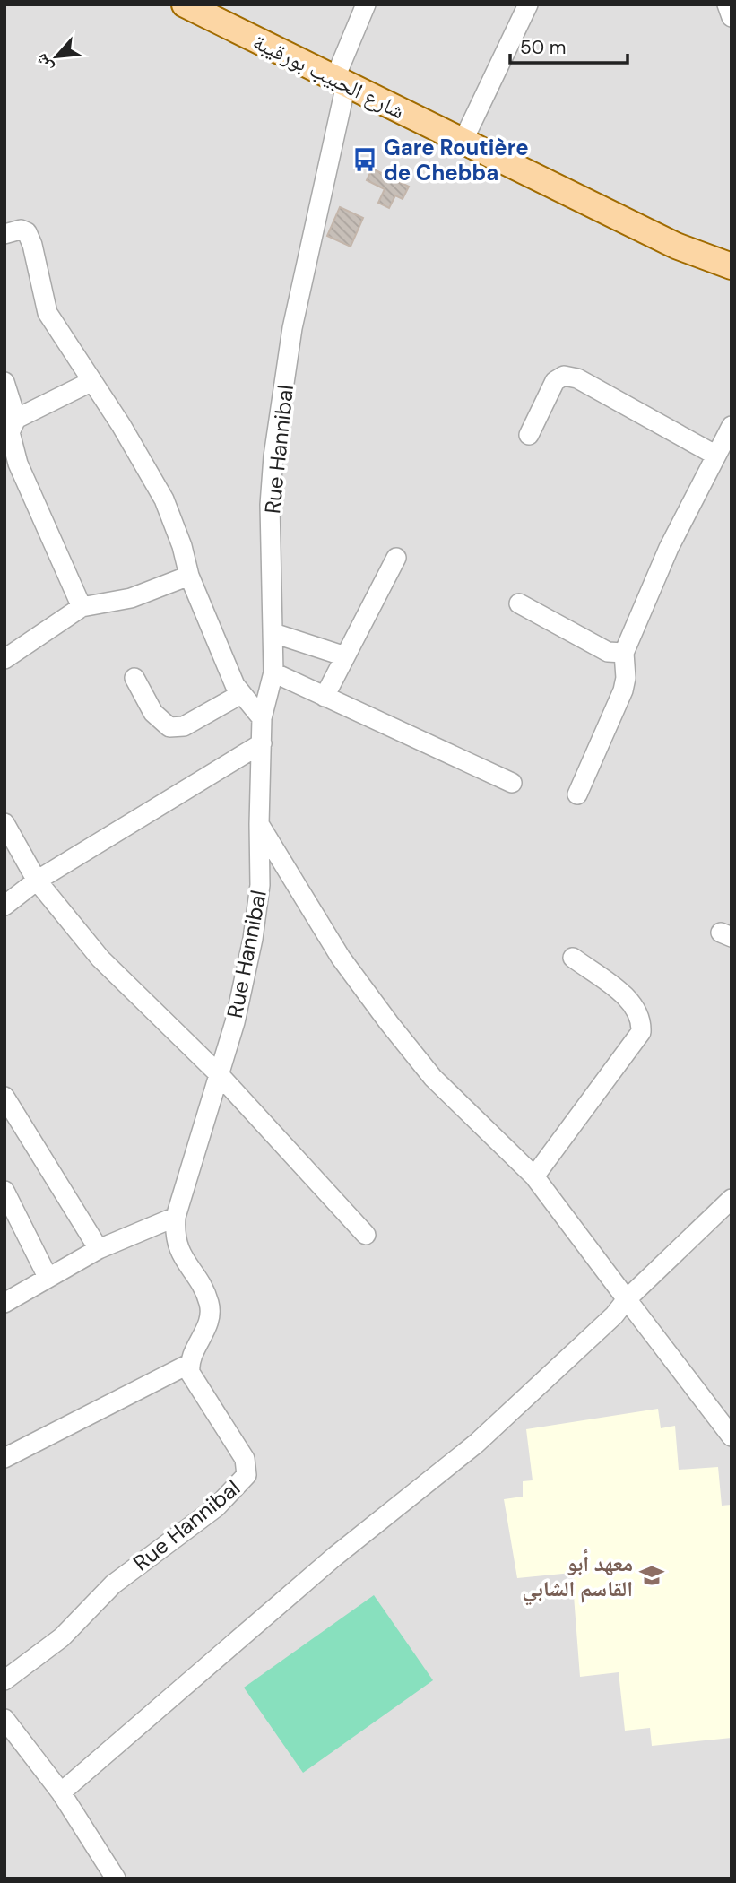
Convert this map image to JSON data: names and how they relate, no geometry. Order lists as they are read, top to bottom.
{
  "streets": {
    "main road": ["شارع الحبيب بورقيبة"],
    "street": ["Rue Hannibal"]
  },
  "crossings": [
    ["شارع الحبيب بورقيبة", "Rue Hannibal"]
  ],
  "places": {
    "bus stop": ["Gare Routière de Chebba"],
    "school or university": ["معهد أبو القاسم الشابي"]
  },
  "scale_bar": "50 m",
  "north": "bottom left"
}
